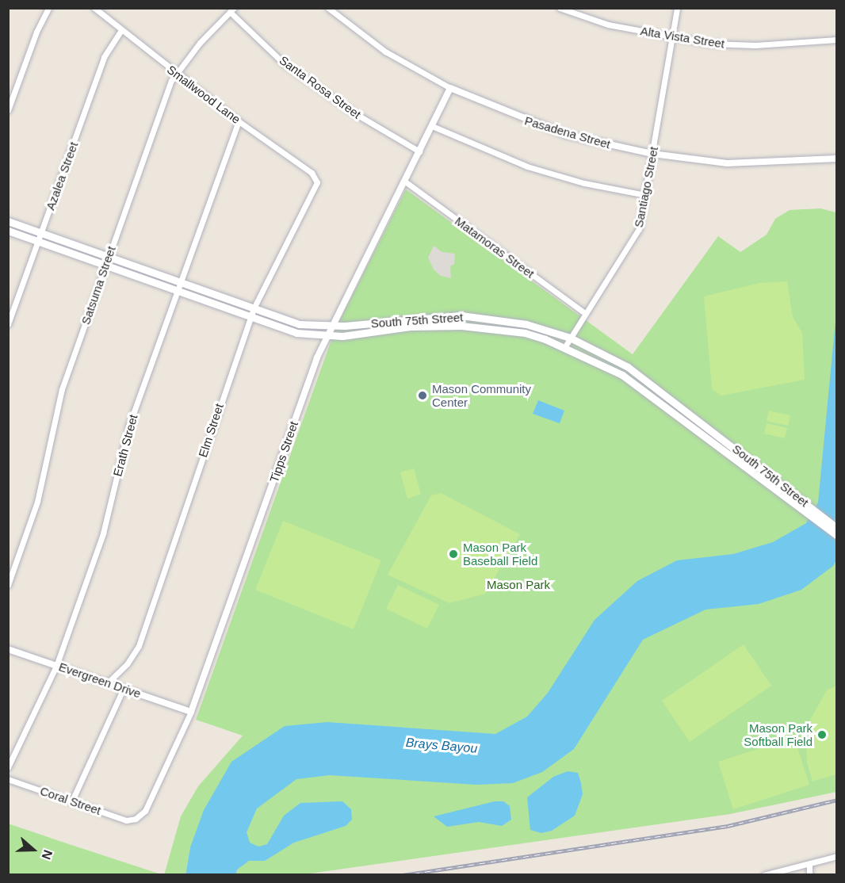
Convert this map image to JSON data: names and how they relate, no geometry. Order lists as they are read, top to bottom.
{
  "streets": {
    "main road": ["South 75th Street"],
    "street": [
      "Alta Vista Street",
      "Santa Rosa Street",
      "Smallwood Lane",
      "Pasadena Street",
      "Azalea Street",
      "Santiago Street",
      "Matamoras Street",
      "Satsuma Street",
      "Elm Street",
      "Erath Street",
      "Tipps Street",
      "Evergreen Drive",
      "Coral Street"
    ]
  },
  "crossings": [
    ["Alta Vista Street", "Santiago Street"],
    ["Santa Rosa Street", "Satsuma Street"],
    ["Santa Rosa Street", "Tipps Street"],
    ["Smallwood Lane", "Azalea Street"],
    ["Smallwood Lane", "Satsuma Street"],
    ["Smallwood Lane", "Elm Street"],
    ["Smallwood Lane", "Erath Street"],
    ["Pasadena Street", "Santiago Street"],
    ["Pasadena Street", "Tipps Street"],
    ["Azalea Street", "South 75th Street"],
    ["Santiago Street", "Matamoras Street"],
    ["Santiago Street", "South 75th Street"],
    ["Matamoras Street", "Tipps Street"],
    ["Satsuma Street", "South 75th Street"],
    ["South 75th Street", "Elm Street"],
    ["South 75th Street", "Erath Street"],
    ["South 75th Street", "Tipps Street"],
    ["Elm Street", "Evergreen Drive"],
    ["Erath Street", "Evergreen Drive"],
    ["Tipps Street", "Evergreen Drive"],
    ["Tipps Street", "Coral Street"]
  ],
  "water": ["Brays Bayou"],
  "parks": ["Mason Park"],
  "places": ["Mason Community Center", "Mason Park Baseball Field", "Mason Park Softball Field"],
  "north": "right"
}
